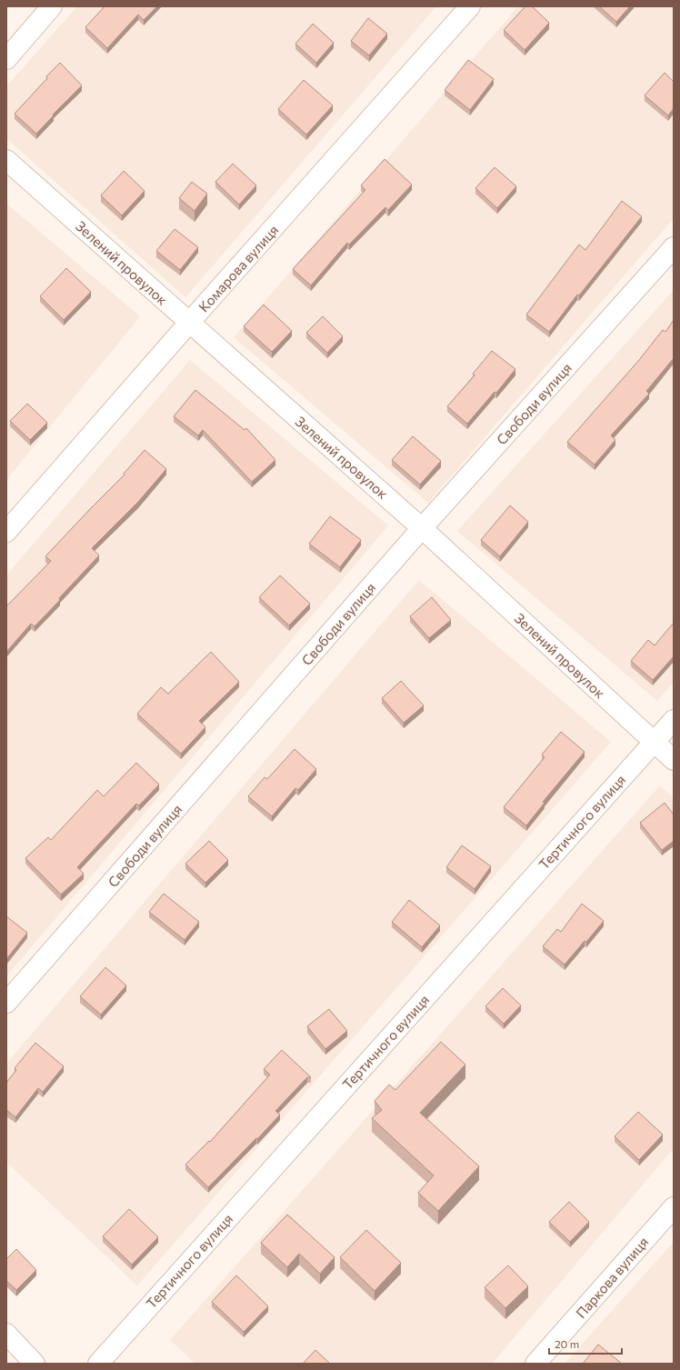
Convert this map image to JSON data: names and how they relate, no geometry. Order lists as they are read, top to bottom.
{
  "streets": {
    "street": [
      "Зелений провулок",
      "Комарова вулиця",
      "Свободи вулиця",
      "Тертичного вулиця",
      "Паркова вулиця"
    ]
  },
  "crossings": [
    ["Зелений провулок", "Комарова вулиця"],
    ["Зелений провулок", "Свободи вулиця"],
    ["Зелений провулок", "Тертичного вулиця"]
  ],
  "scale_bar": "20 m"
}
